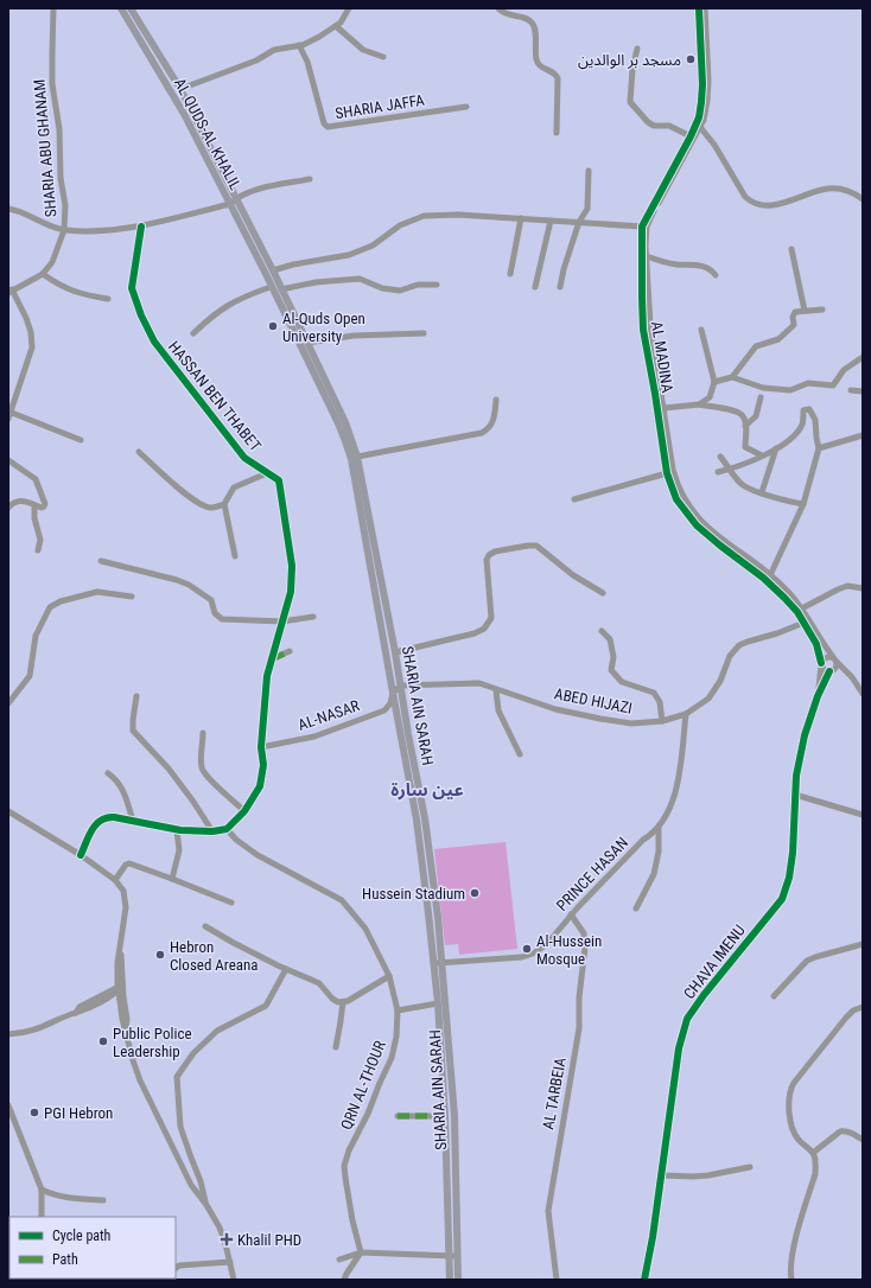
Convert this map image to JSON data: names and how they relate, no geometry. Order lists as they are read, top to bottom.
{
  "streets": {
    "main road": ["AL QUDS-AL KHALIL", "SHARIA AIN SARAH"],
    "street": [
      "SHARIA JAFFA",
      "SHARIA ABU GHANAM",
      "AL MADINA",
      "HASSAN BEN THABET",
      "ABED HIJAZI",
      "AL-NASAR",
      "PRINCE HASAN",
      "CHAVA IMENU",
      "QRN AL-THOUR",
      "AL TARBEIA"
    ]
  },
  "crossings": [
    ["AL QUDS-AL KHALIL", "SHARIA AIN SARAH"],
    ["AL MADINA", "ABED HIJAZI"],
    ["HASSAN BEN THABET", "AL-NASAR"],
    ["HASSAN BEN THABET", "QRN AL-THOUR"],
    ["ABED HIJAZI", "SHARIA AIN SARAH"],
    ["ABED HIJAZI", "PRINCE HASAN"],
    ["SHARIA AIN SARAH", "AL-NASAR"],
    ["SHARIA AIN SARAH", "PRINCE HASAN"],
    ["PRINCE HASAN", "AL TARBEIA"]
  ],
  "districts": ["عين سارة"],
  "places": {
    "other": [
      "مسجد بر الوالدين",
      "Al-Quds Open University",
      "Hussein Stadium",
      "Al-Hussein Mosque",
      "Hebron Closed Areana",
      "Public Police Leadership",
      "PGI Hebron"
    ],
    "health": ["Khalil PHD"]
  },
  "legend": ["Cycle path", "Path"]
}
